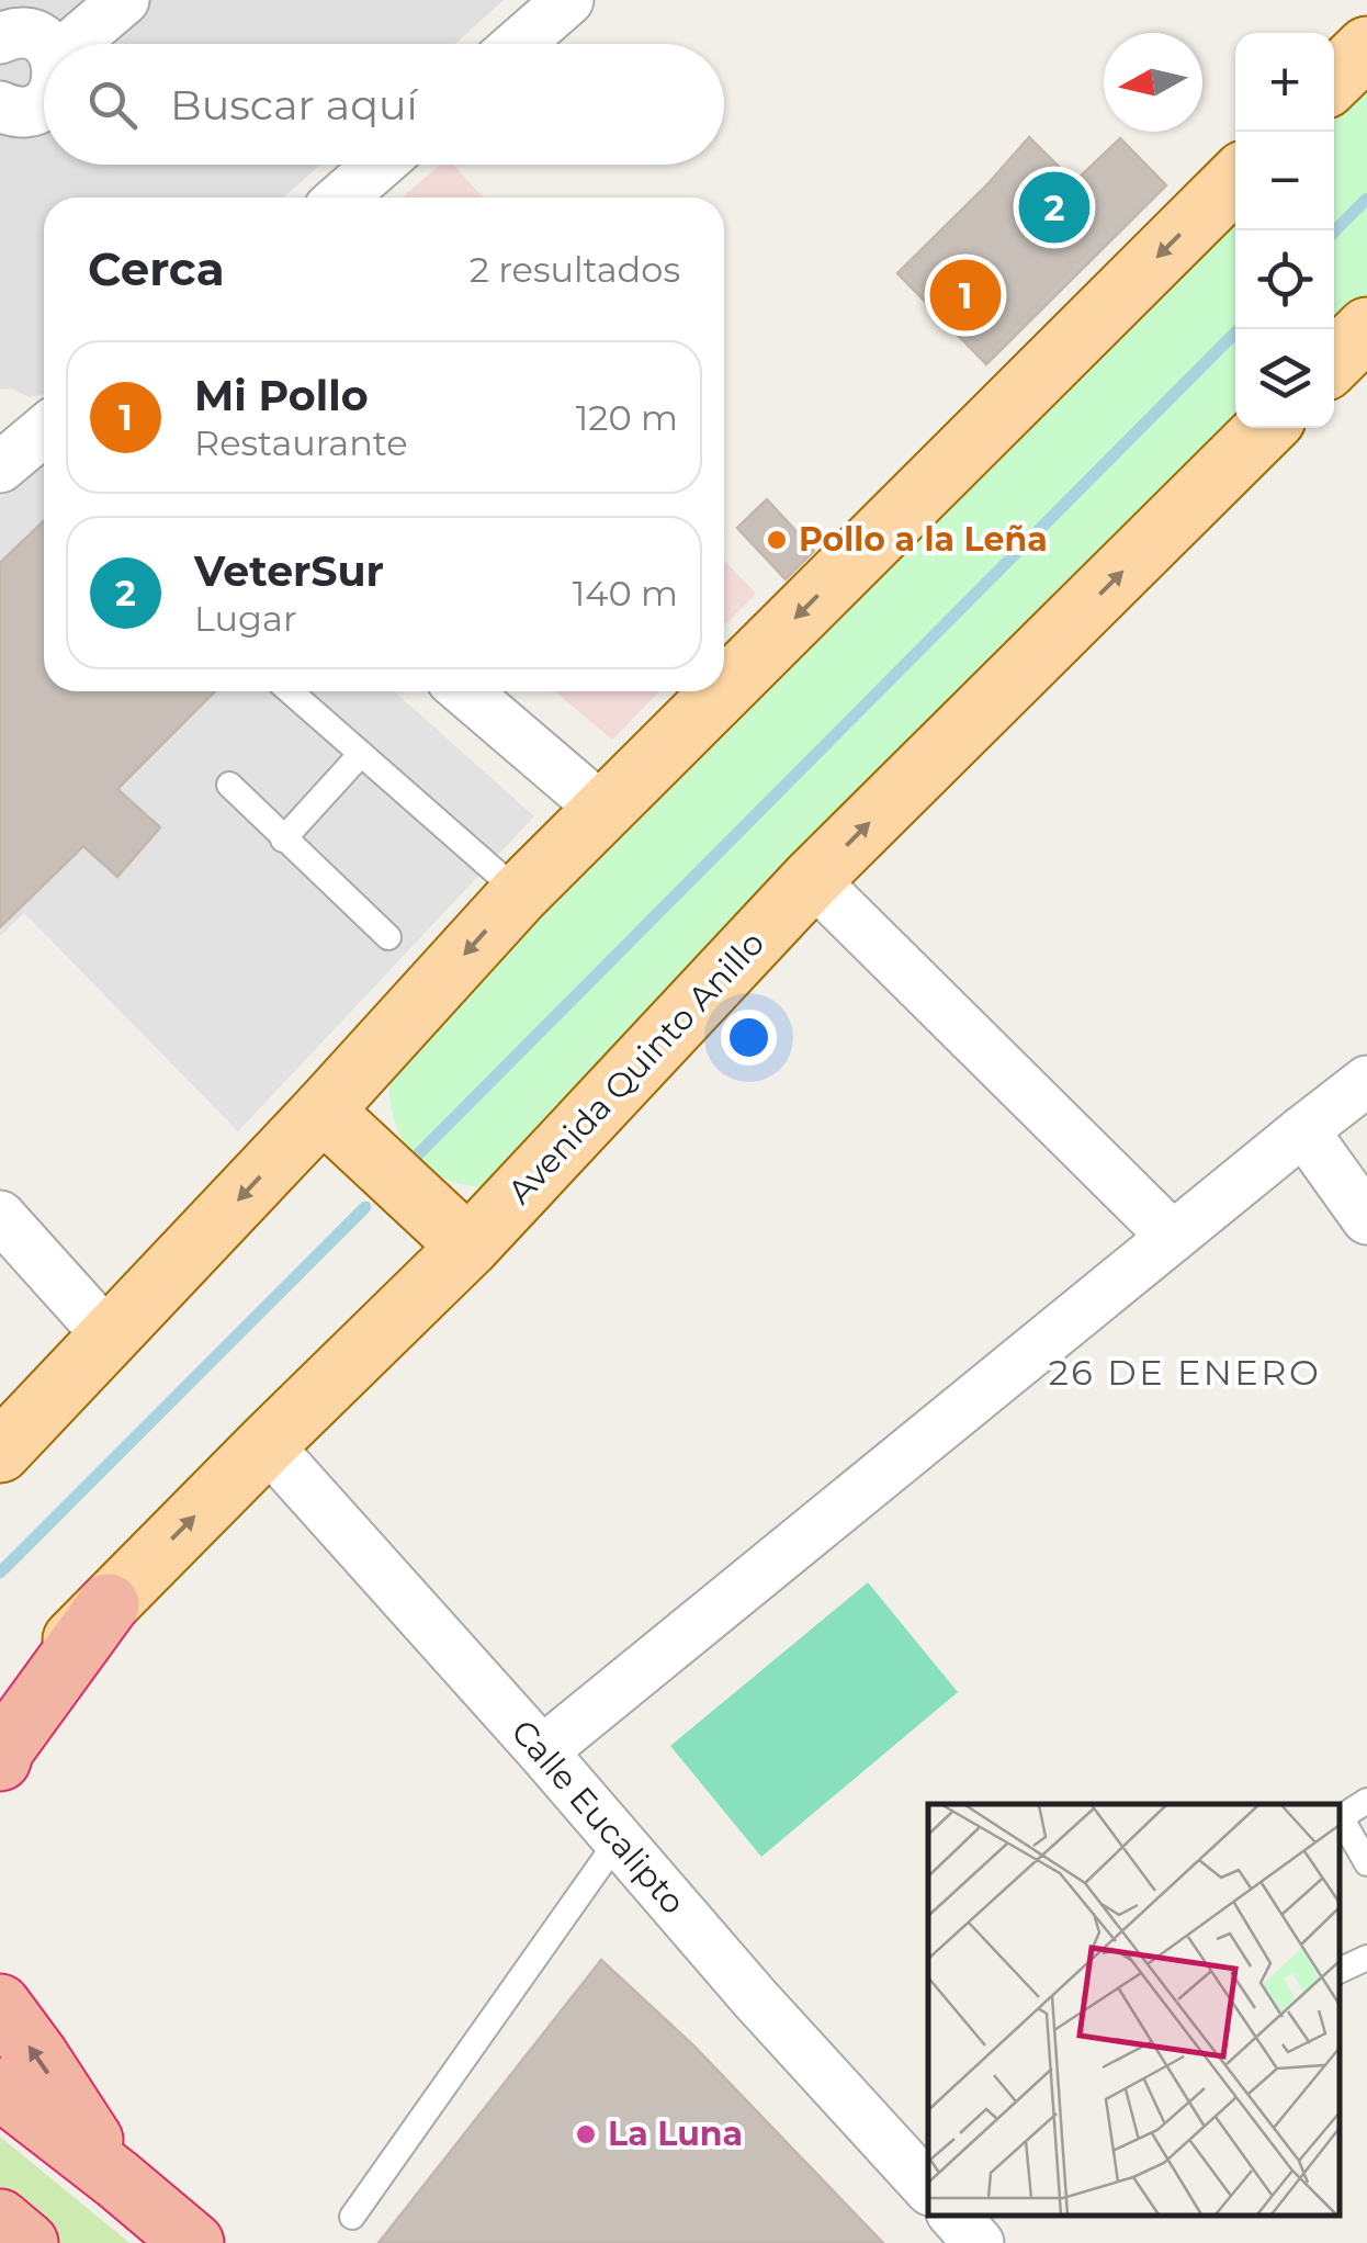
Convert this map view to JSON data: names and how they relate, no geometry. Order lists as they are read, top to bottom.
{
  "streets": {
    "main road": ["Avenida Quinto Anillo"],
    "street": ["Calle Eucalipto"]
  },
  "crossings": [
    ["Avenida Quinto Anillo", "Calle Eucalipto"]
  ],
  "districts": ["26 DE ENERO"],
  "places": ["Pollo a la Leña", "La Luna"],
  "north": "left",
  "page": {
    "map_buttons": ["+", "−"],
    "search": "Buscar aquí",
    "pins": ["2", "1"],
    "heading": ["Cerca", "2 resultados"],
    "list": [
      {
        "mark": "1",
        "name": "Mi Pollo",
        "note": "Restaurante",
        "value": "120 m"
      },
      {
        "mark": "2",
        "name": "VeterSur",
        "note": "Lugar",
        "value": "140 m"
      }
    ]
  }
}
